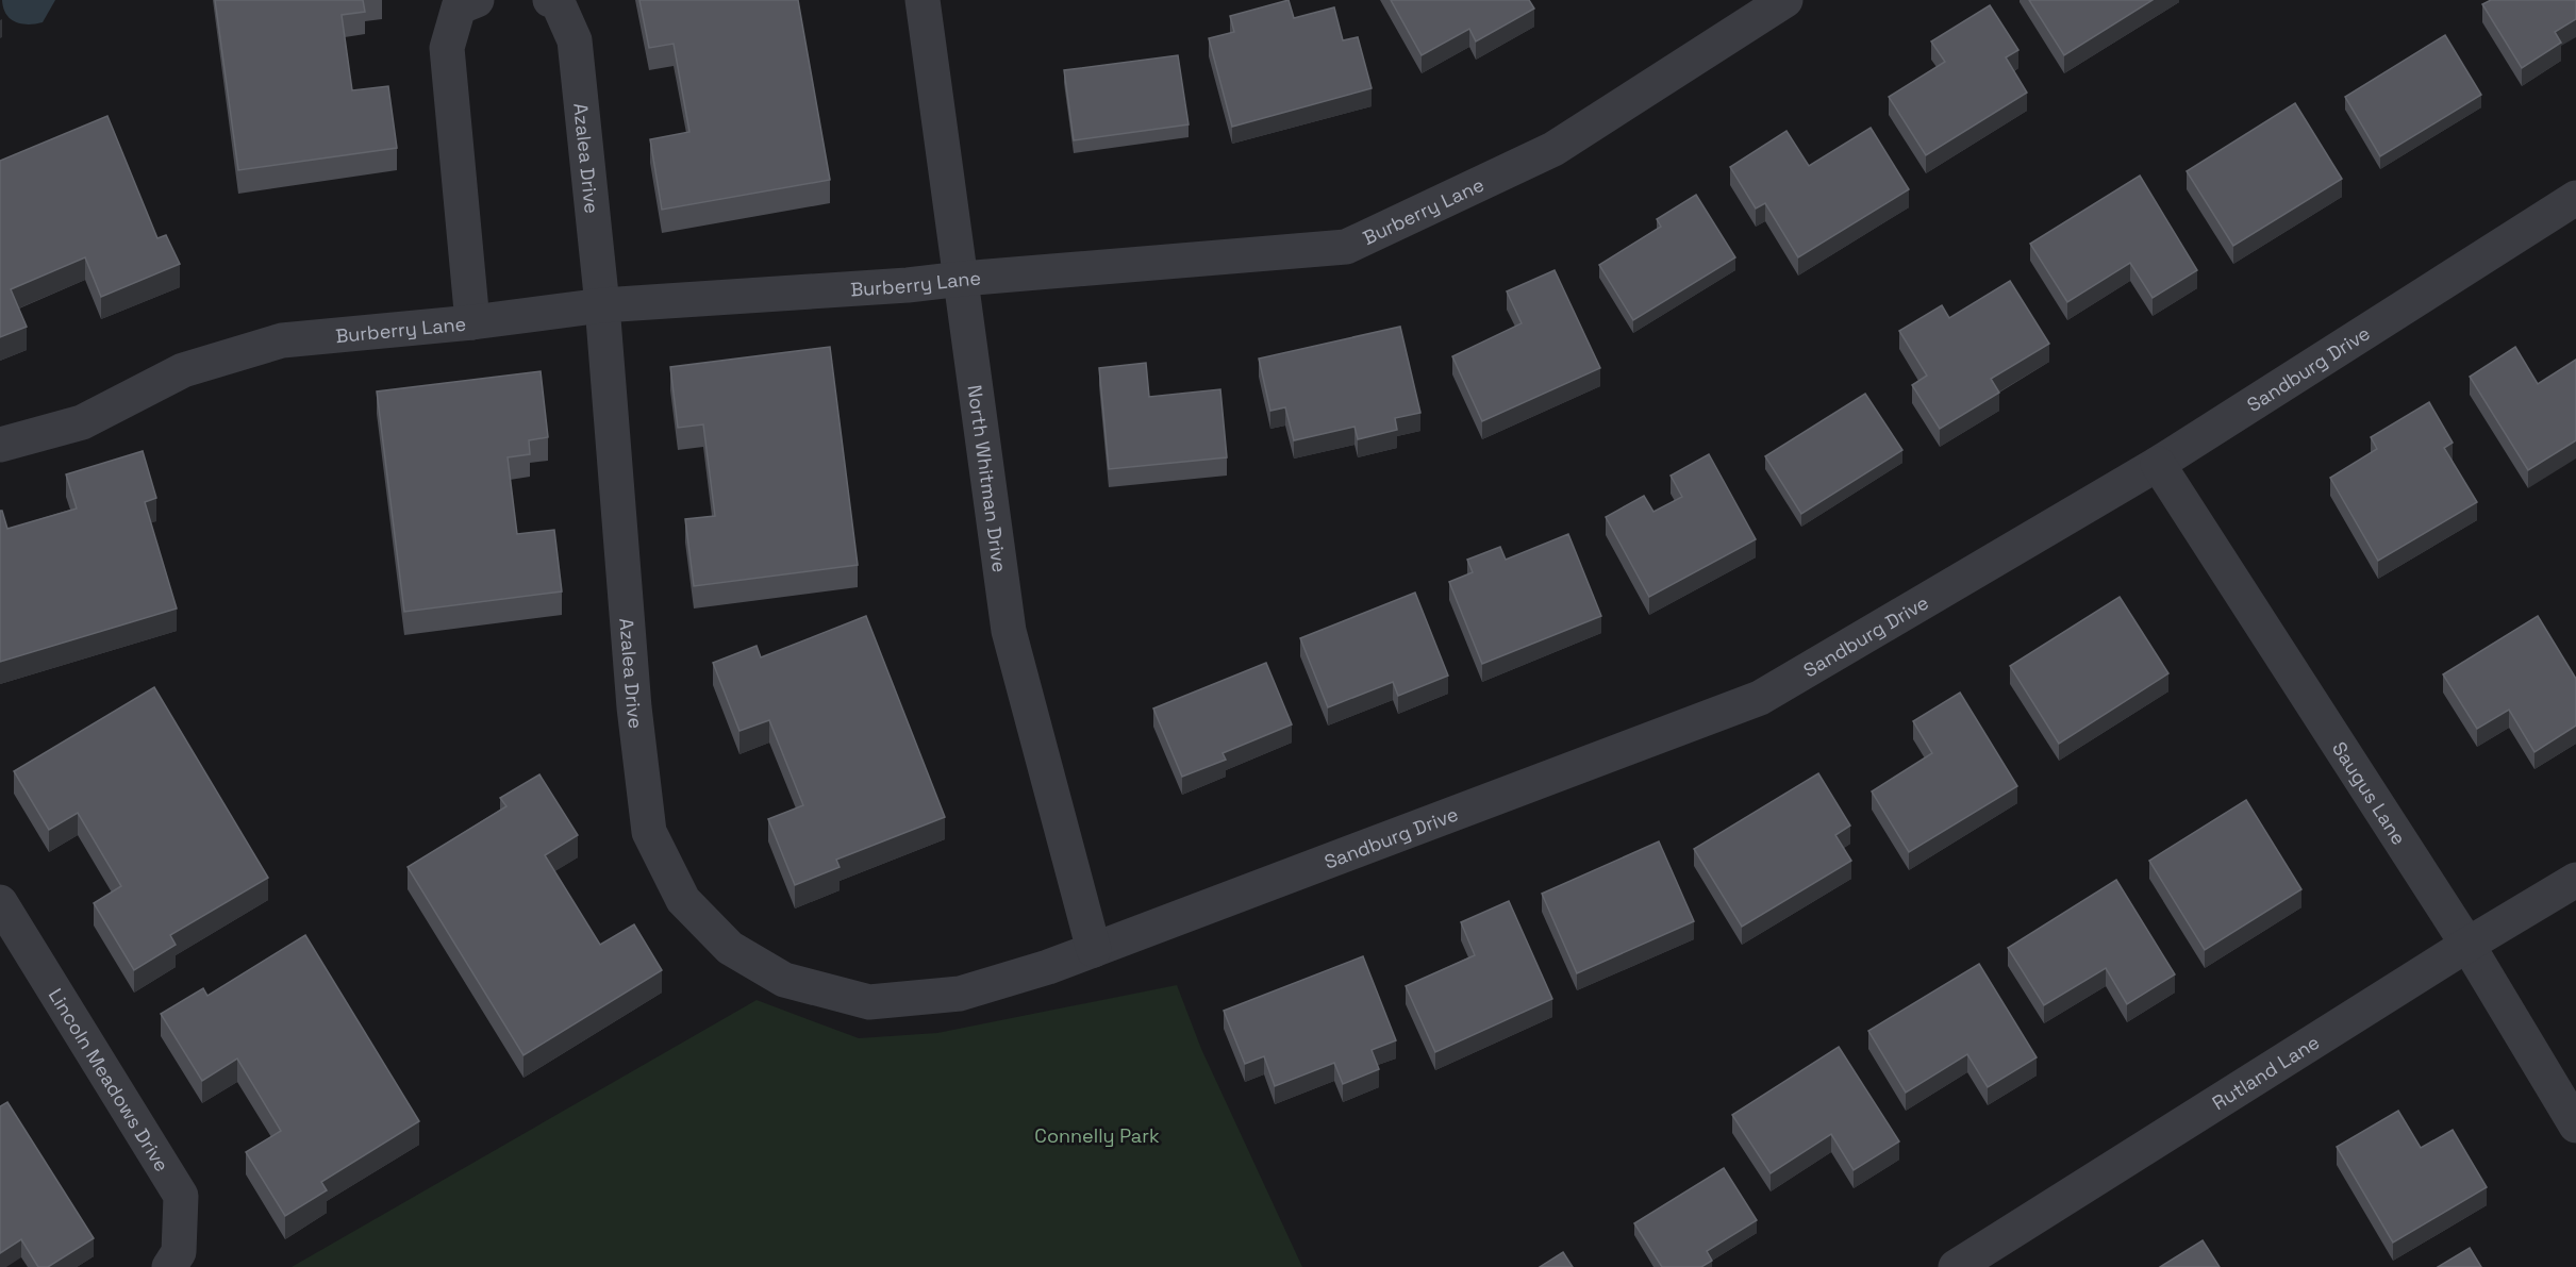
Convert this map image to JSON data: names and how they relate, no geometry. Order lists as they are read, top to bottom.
{
  "streets": {
    "street": [
      "Azalea Drive",
      "Burberry Lane",
      "Sandburg Drive",
      "North Whitman Drive",
      "Saugus Lane",
      "Rutland Lane",
      "Lincoln Meadows Drive"
    ]
  },
  "crossings": [
    ["Azalea Drive", "Burberry Lane"],
    ["Azalea Drive", "Sandburg Drive"],
    ["Azalea Drive", "North Whitman Drive"],
    ["Burberry Lane", "North Whitman Drive"],
    ["Sandburg Drive", "North Whitman Drive"],
    ["Sandburg Drive", "Saugus Lane"],
    ["Saugus Lane", "Rutland Lane"]
  ],
  "parks": ["Connelly Park"]
}
